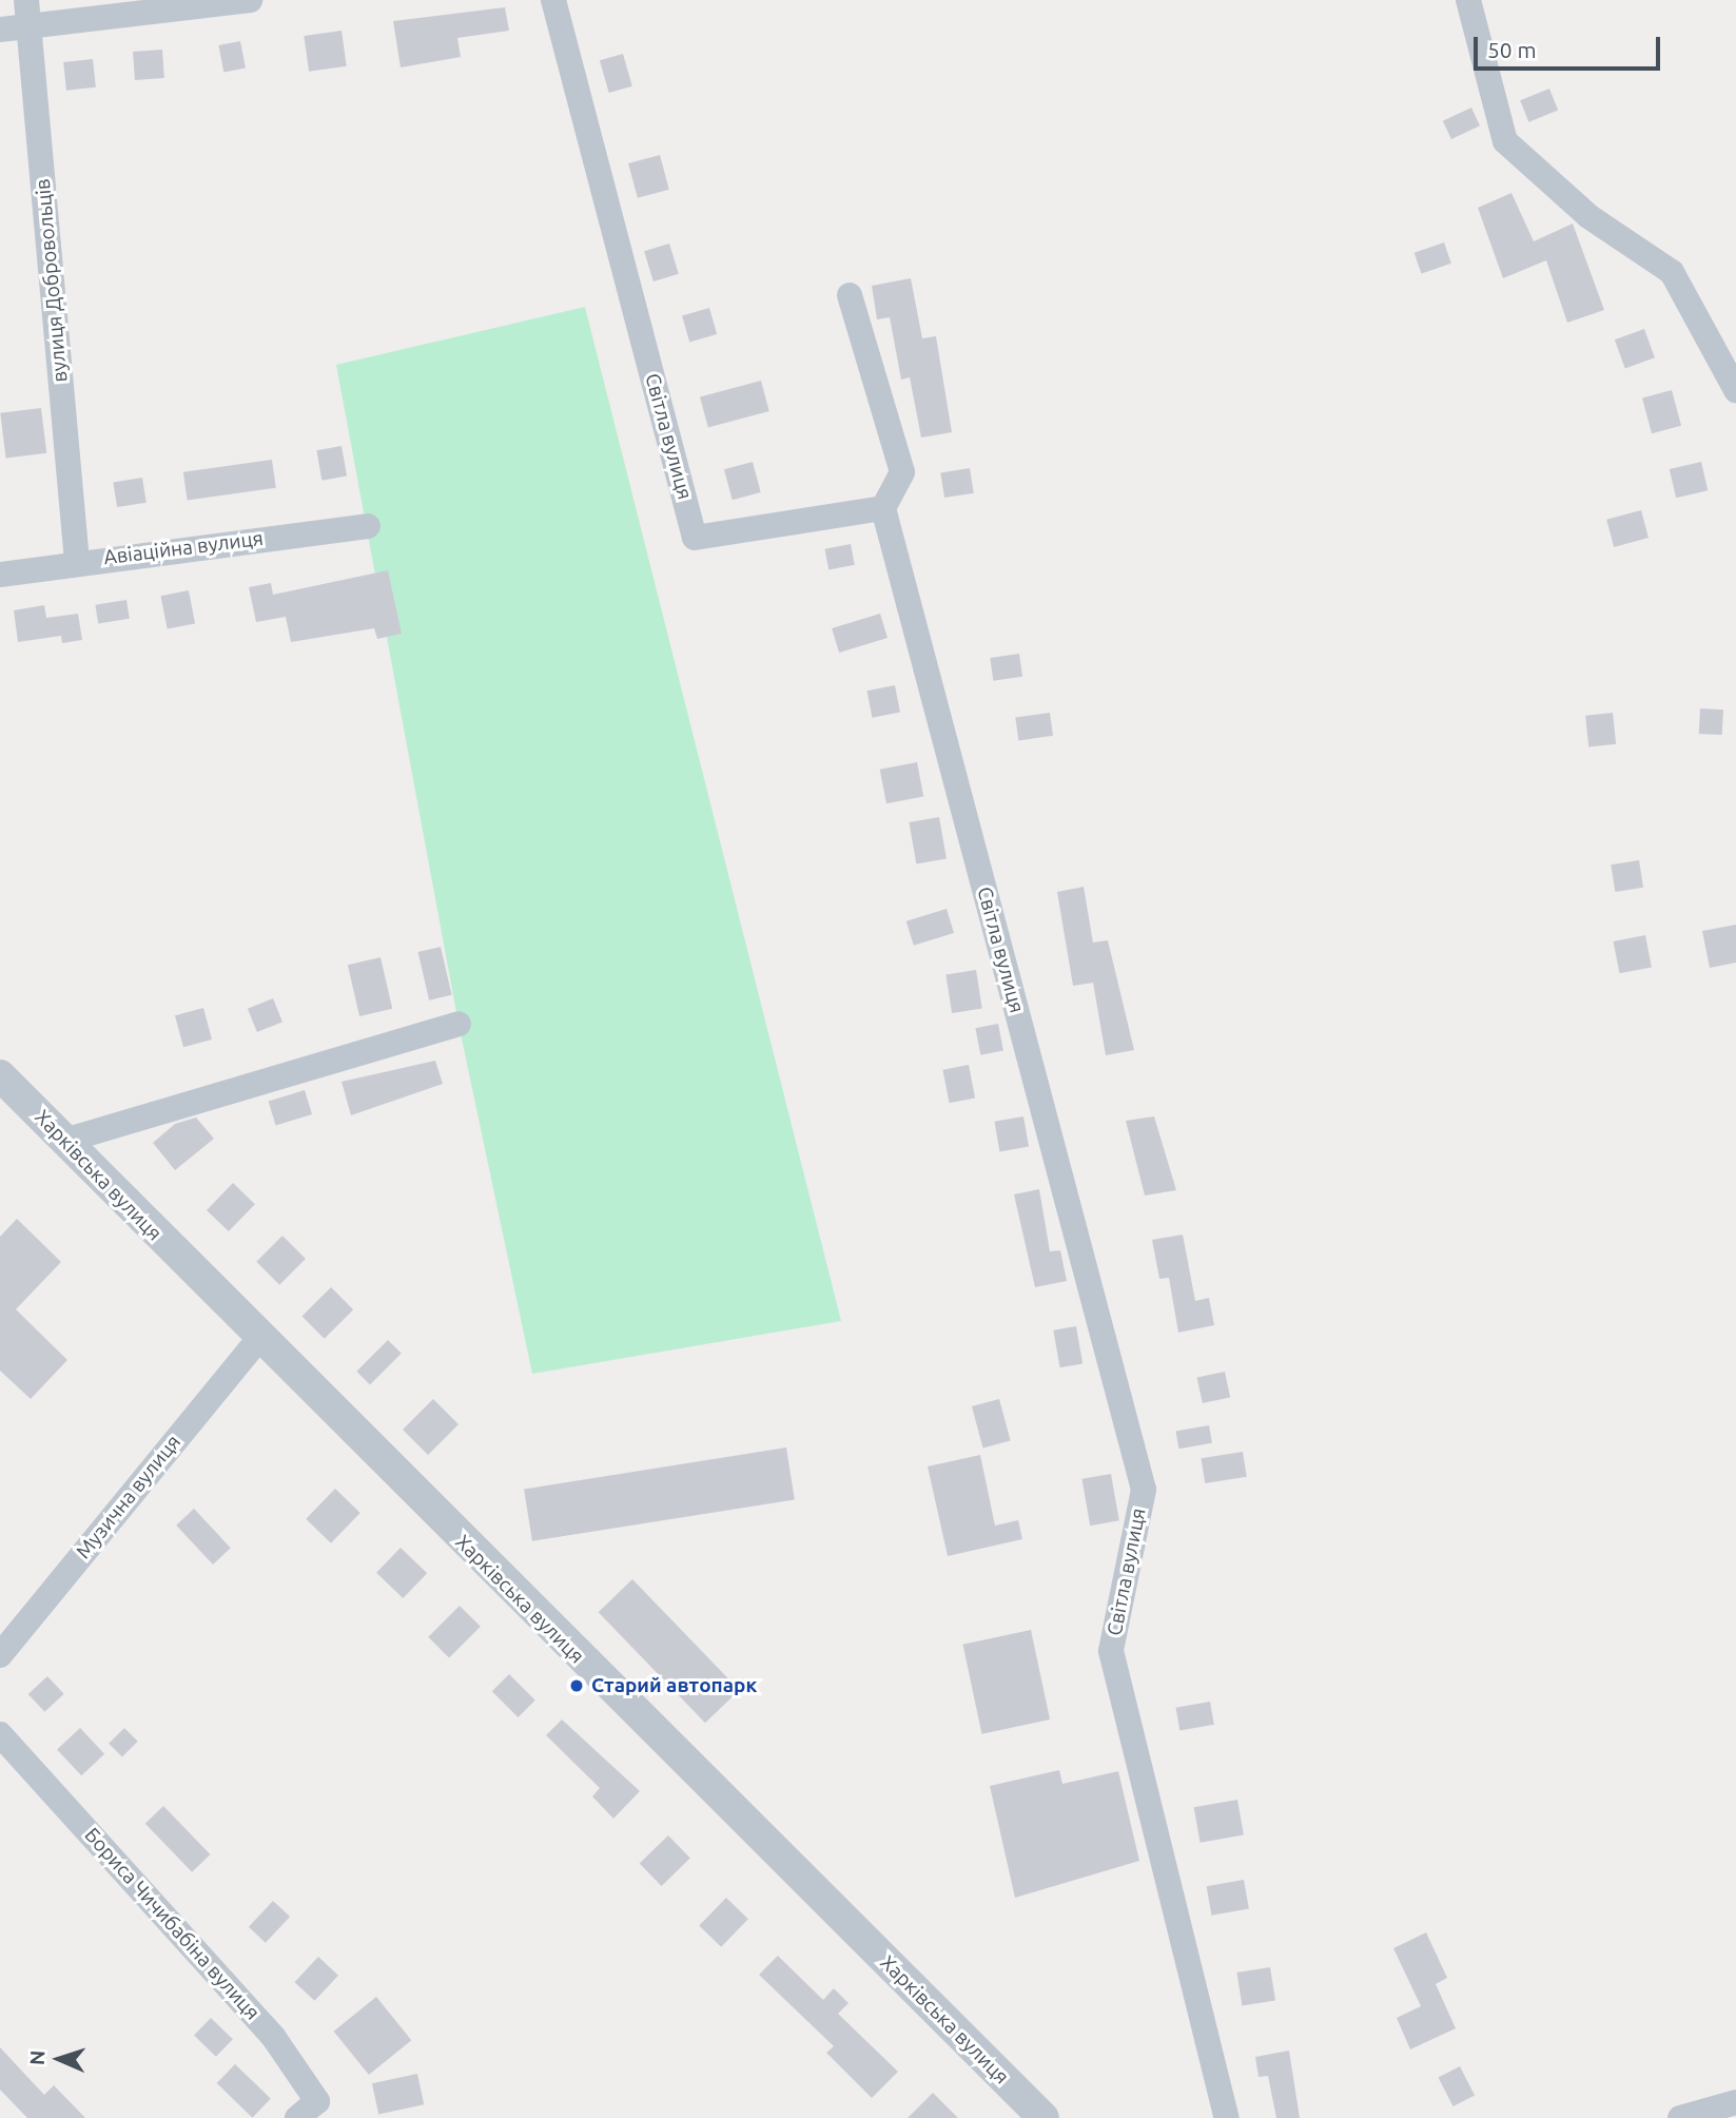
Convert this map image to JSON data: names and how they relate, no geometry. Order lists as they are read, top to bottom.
{
  "streets": {
    "street": [
      "вулиця Добровольців",
      "Світла вулиця",
      "Авіаційна вулиця",
      "Харківська вулиця",
      "Музична вулиця",
      "Бориса Чичибабіна вулиця"
    ]
  },
  "crossings": [
    ["вулиця Добровольців", "Авіаційна вулиця"],
    ["Харківська вулиця", "Музична вулиця"]
  ],
  "places": ["Старий автопарк"],
  "scale_bar": "50 m",
  "north": "left"
}
